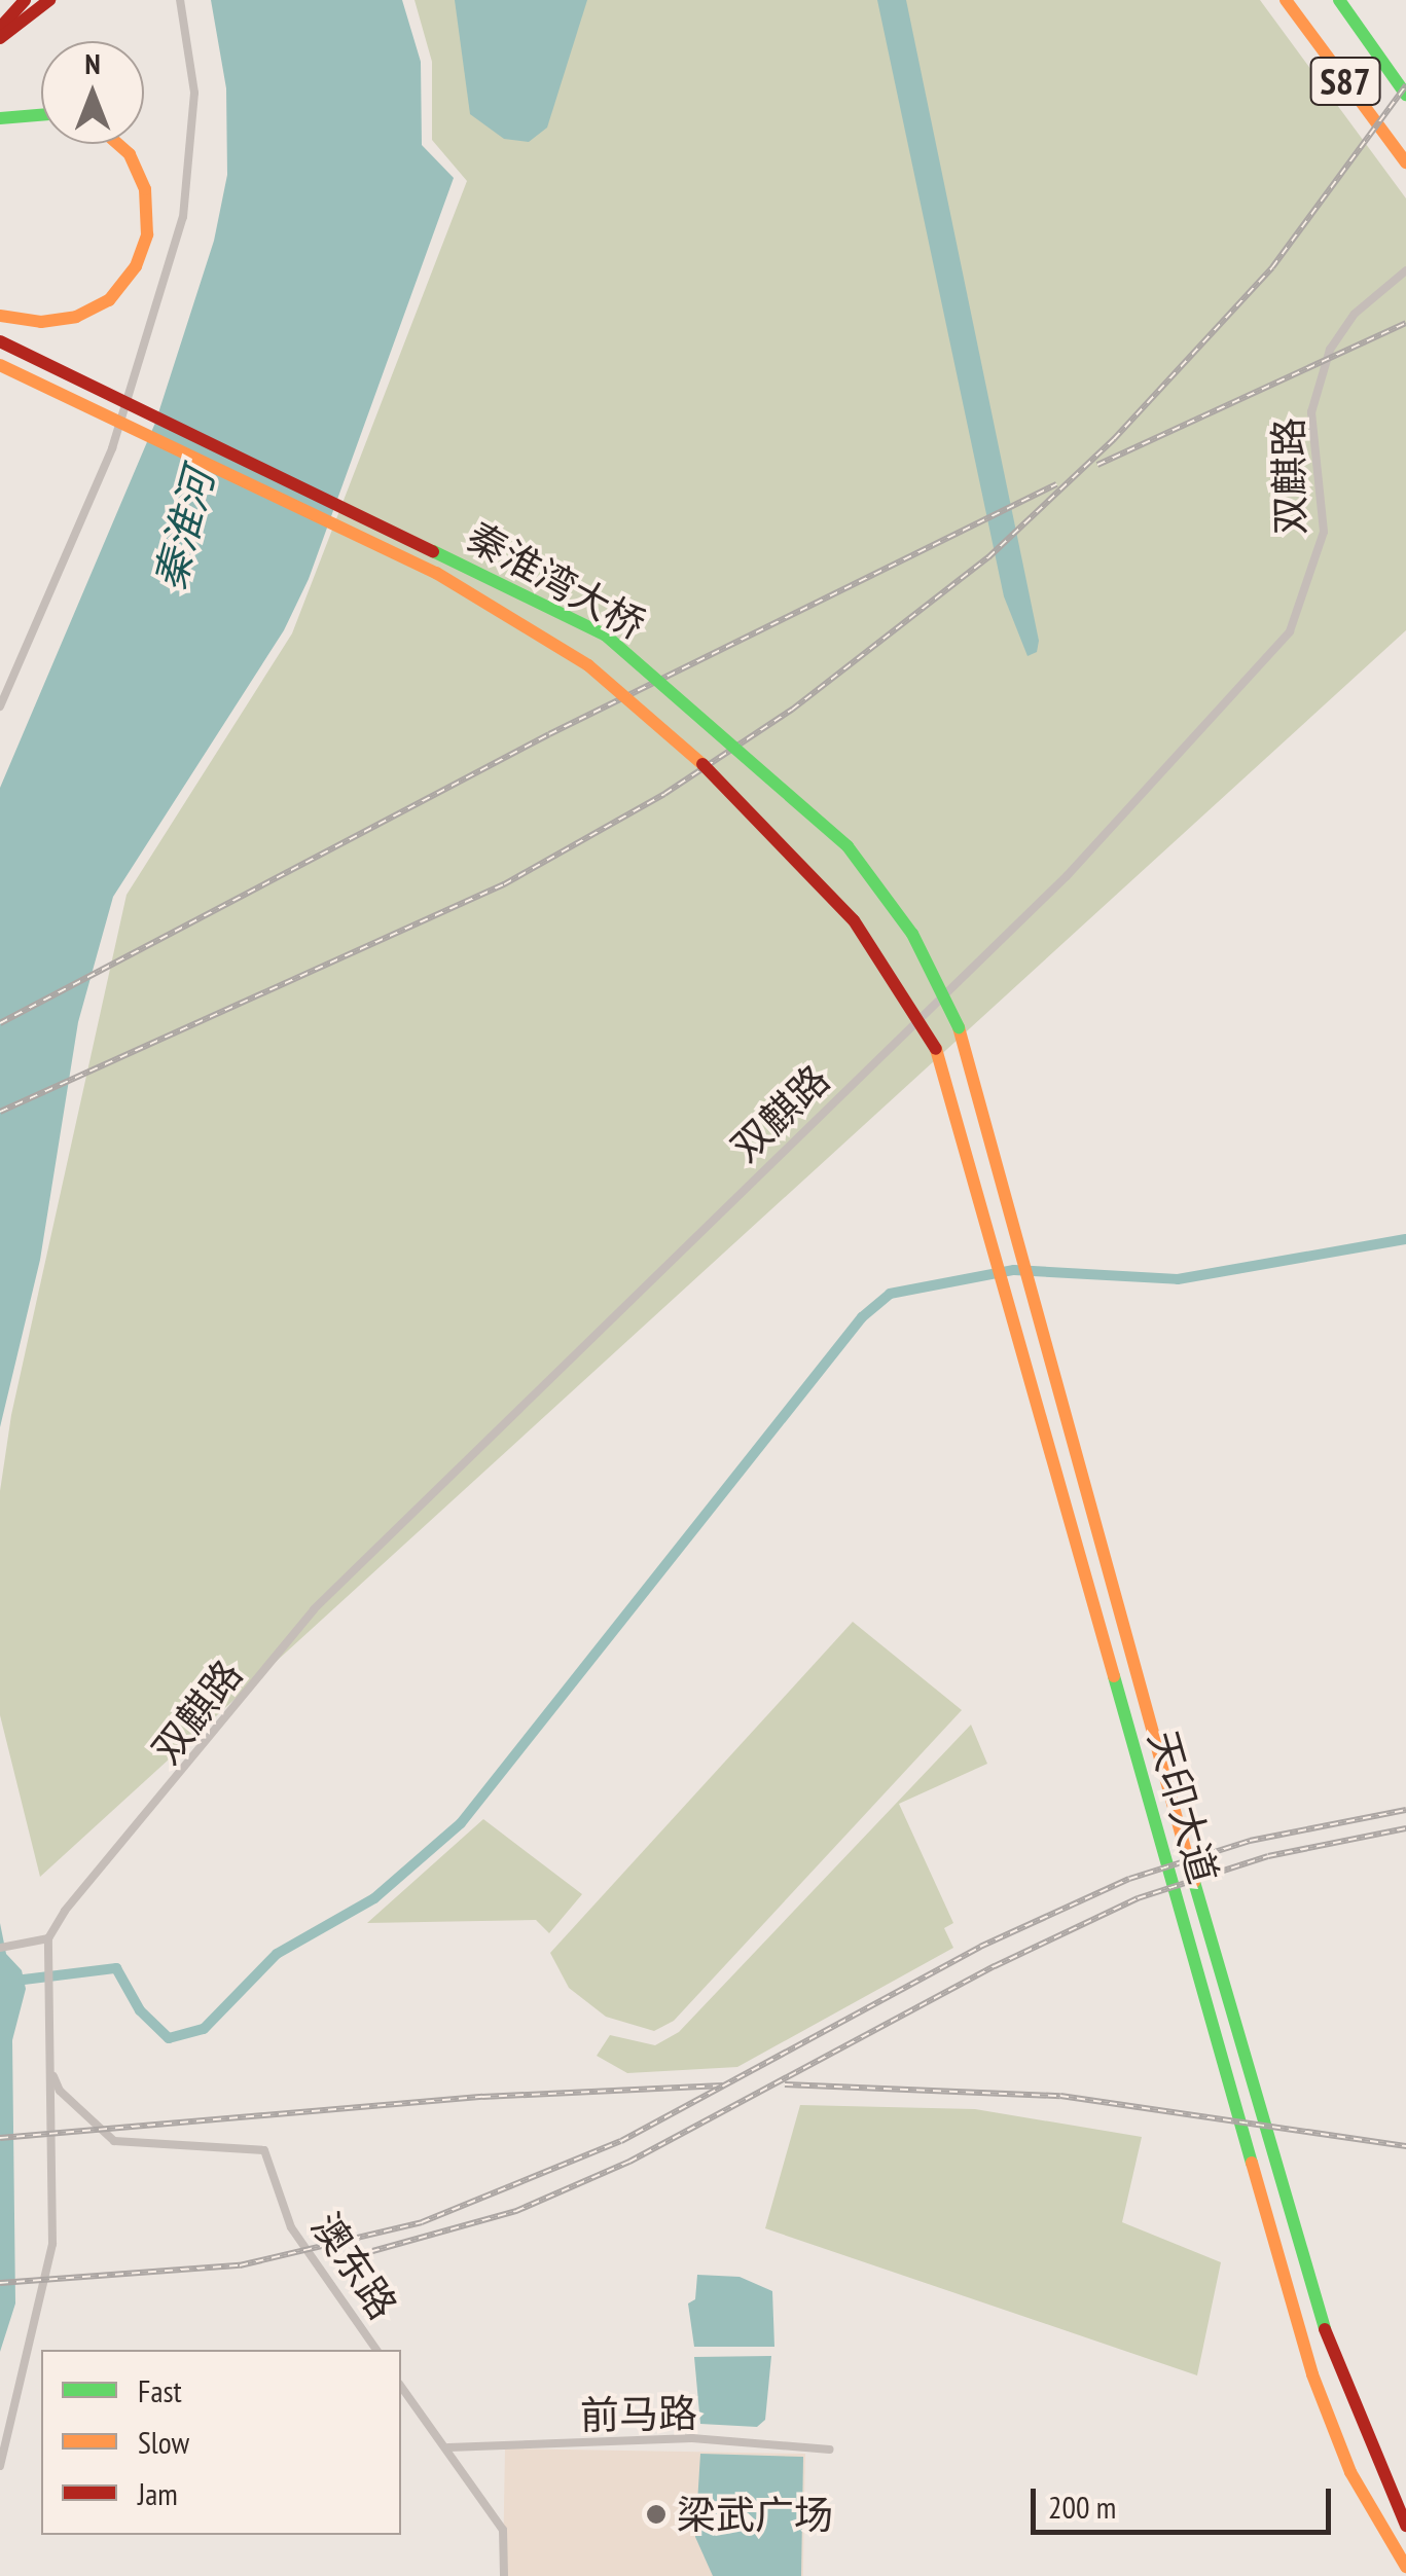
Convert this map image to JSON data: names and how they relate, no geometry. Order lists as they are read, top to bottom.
{
  "streets": {
    "main road": ["S87", "秦淮湾大桥", "天印大道"],
    "street": ["双麒路", "澳东路", "前马路"]
  },
  "crossings": [
    ["秦淮湾大桥", "天印大道"]
  ],
  "water": ["秦淮河"],
  "places": ["梁武广场"],
  "legend": ["Fast", "Slow", "Jam"],
  "scale_bar": "200 m",
  "north": "top"
}
